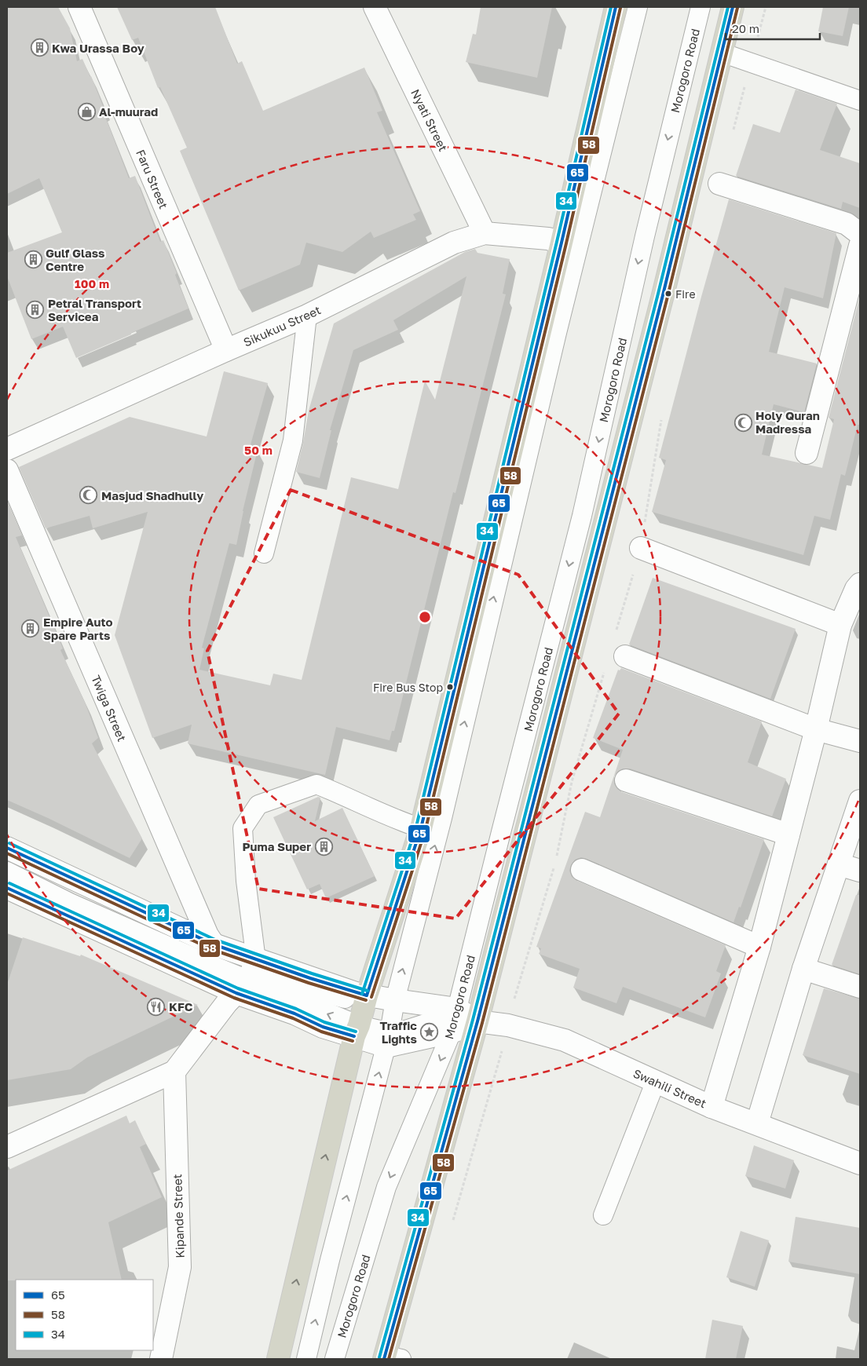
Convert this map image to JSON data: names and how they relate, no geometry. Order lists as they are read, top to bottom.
{
  "streets": {
    "highway": ["Morogoro Road"],
    "street": [
      "Nyati Street",
      "Faru Street",
      "Sikukuu Street",
      "Twiga Street",
      "Swahili Street",
      "Kipande Street"
    ]
  },
  "crossings": [
    ["Morogoro Road", "Swahili Street"],
    ["Nyati Street", "Sikukuu Street"],
    ["Faru Street", "Sikukuu Street"]
  ],
  "places": {
    "building": [
      "Kwa Urassa Boy",
      "Gulf Glass Centre",
      "Petral Transport Servicea",
      "Empire Auto Spare Parts",
      "Puma Super"
    ],
    "shop": ["Al-muurad"],
    "other": ["Fire", "Fire Bus Stop"],
    "mosque": ["Holy Quran Madressa", "Masjud Shadhully"],
    "restaurant": ["KFC"],
    "place": ["Traffic Lights"]
  },
  "lines": ["transit line 65", "transit line 34", "transit line 58"],
  "legend": ["65", "58", "34"],
  "scale_bar": "20 m",
  "rings": ["100 m", "50 m"]
}
